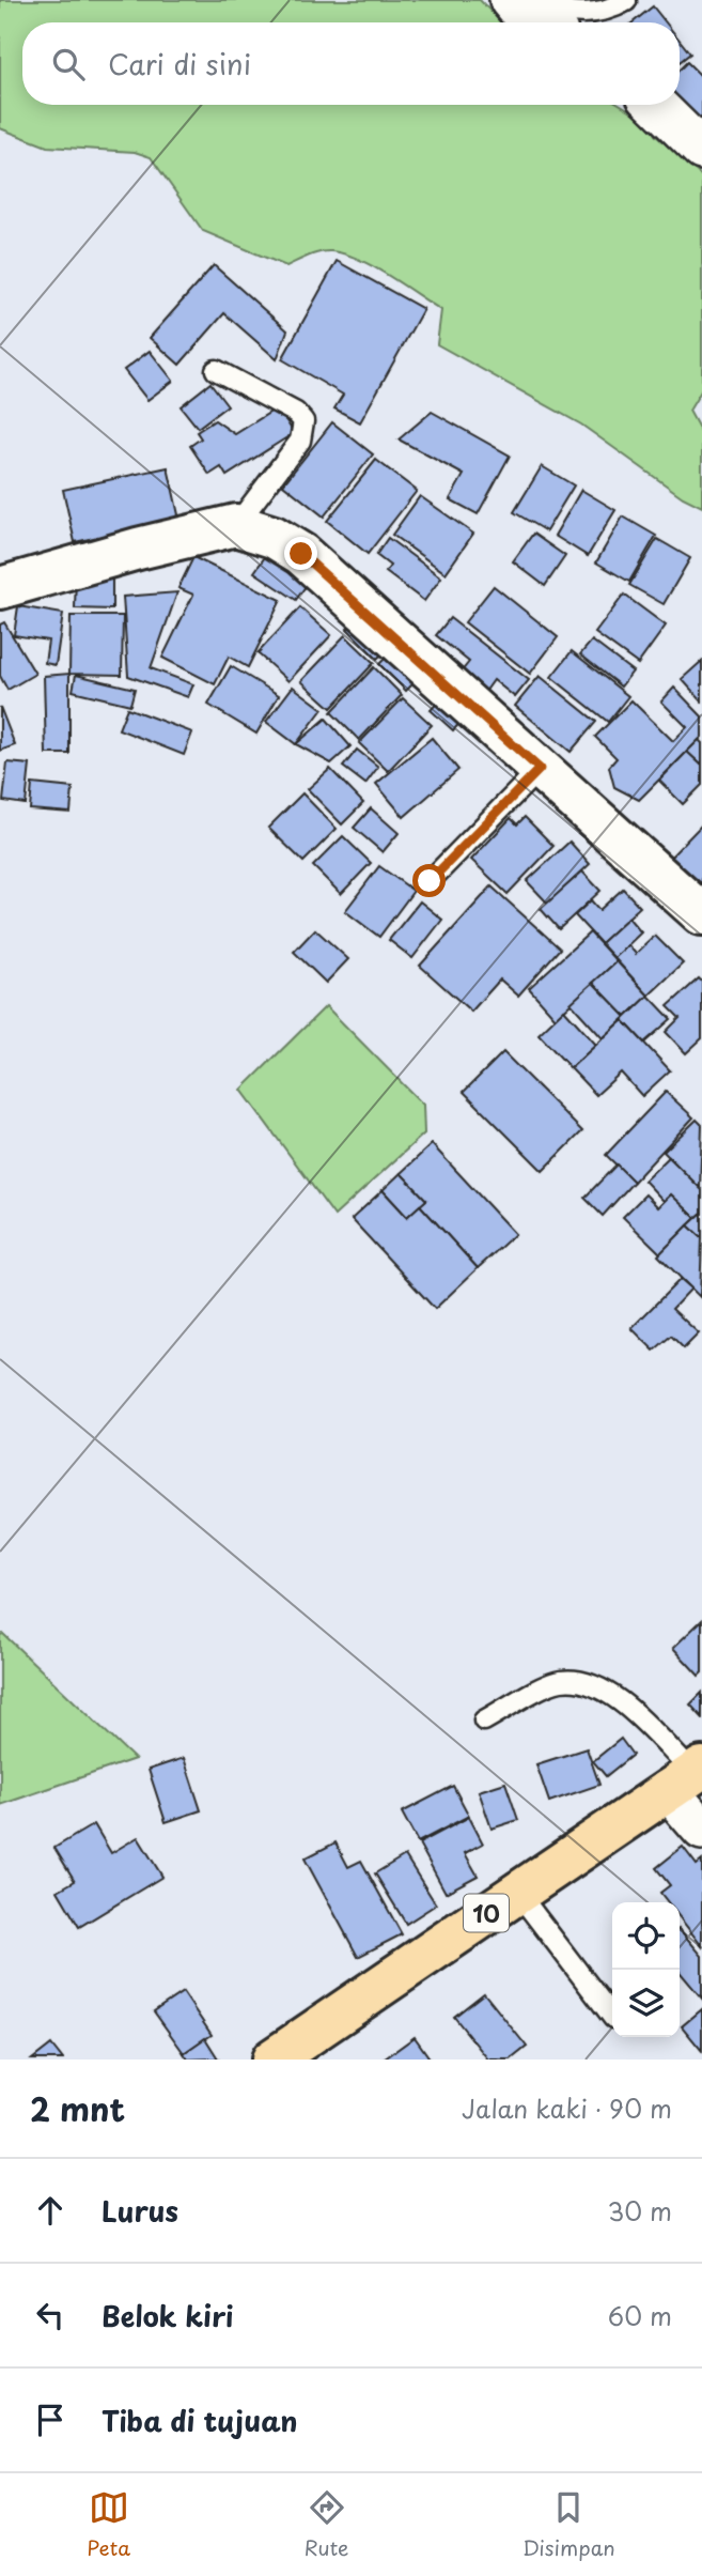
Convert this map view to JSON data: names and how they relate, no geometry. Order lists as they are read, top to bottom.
{
  "streets": {
    "highway": ["10"]
  },
  "page": {
    "search": "Cari di sini",
    "heading": ["2 mnt", "Jalan kaki · 90 m"],
    "list": [
      ["Lurus", "30 m"],
      ["Belok kiri", "60 m"],
      "Tiba di tujuan"
    ],
    "nav": ["Peta", "Rute", "Disimpan"]
  }
}
